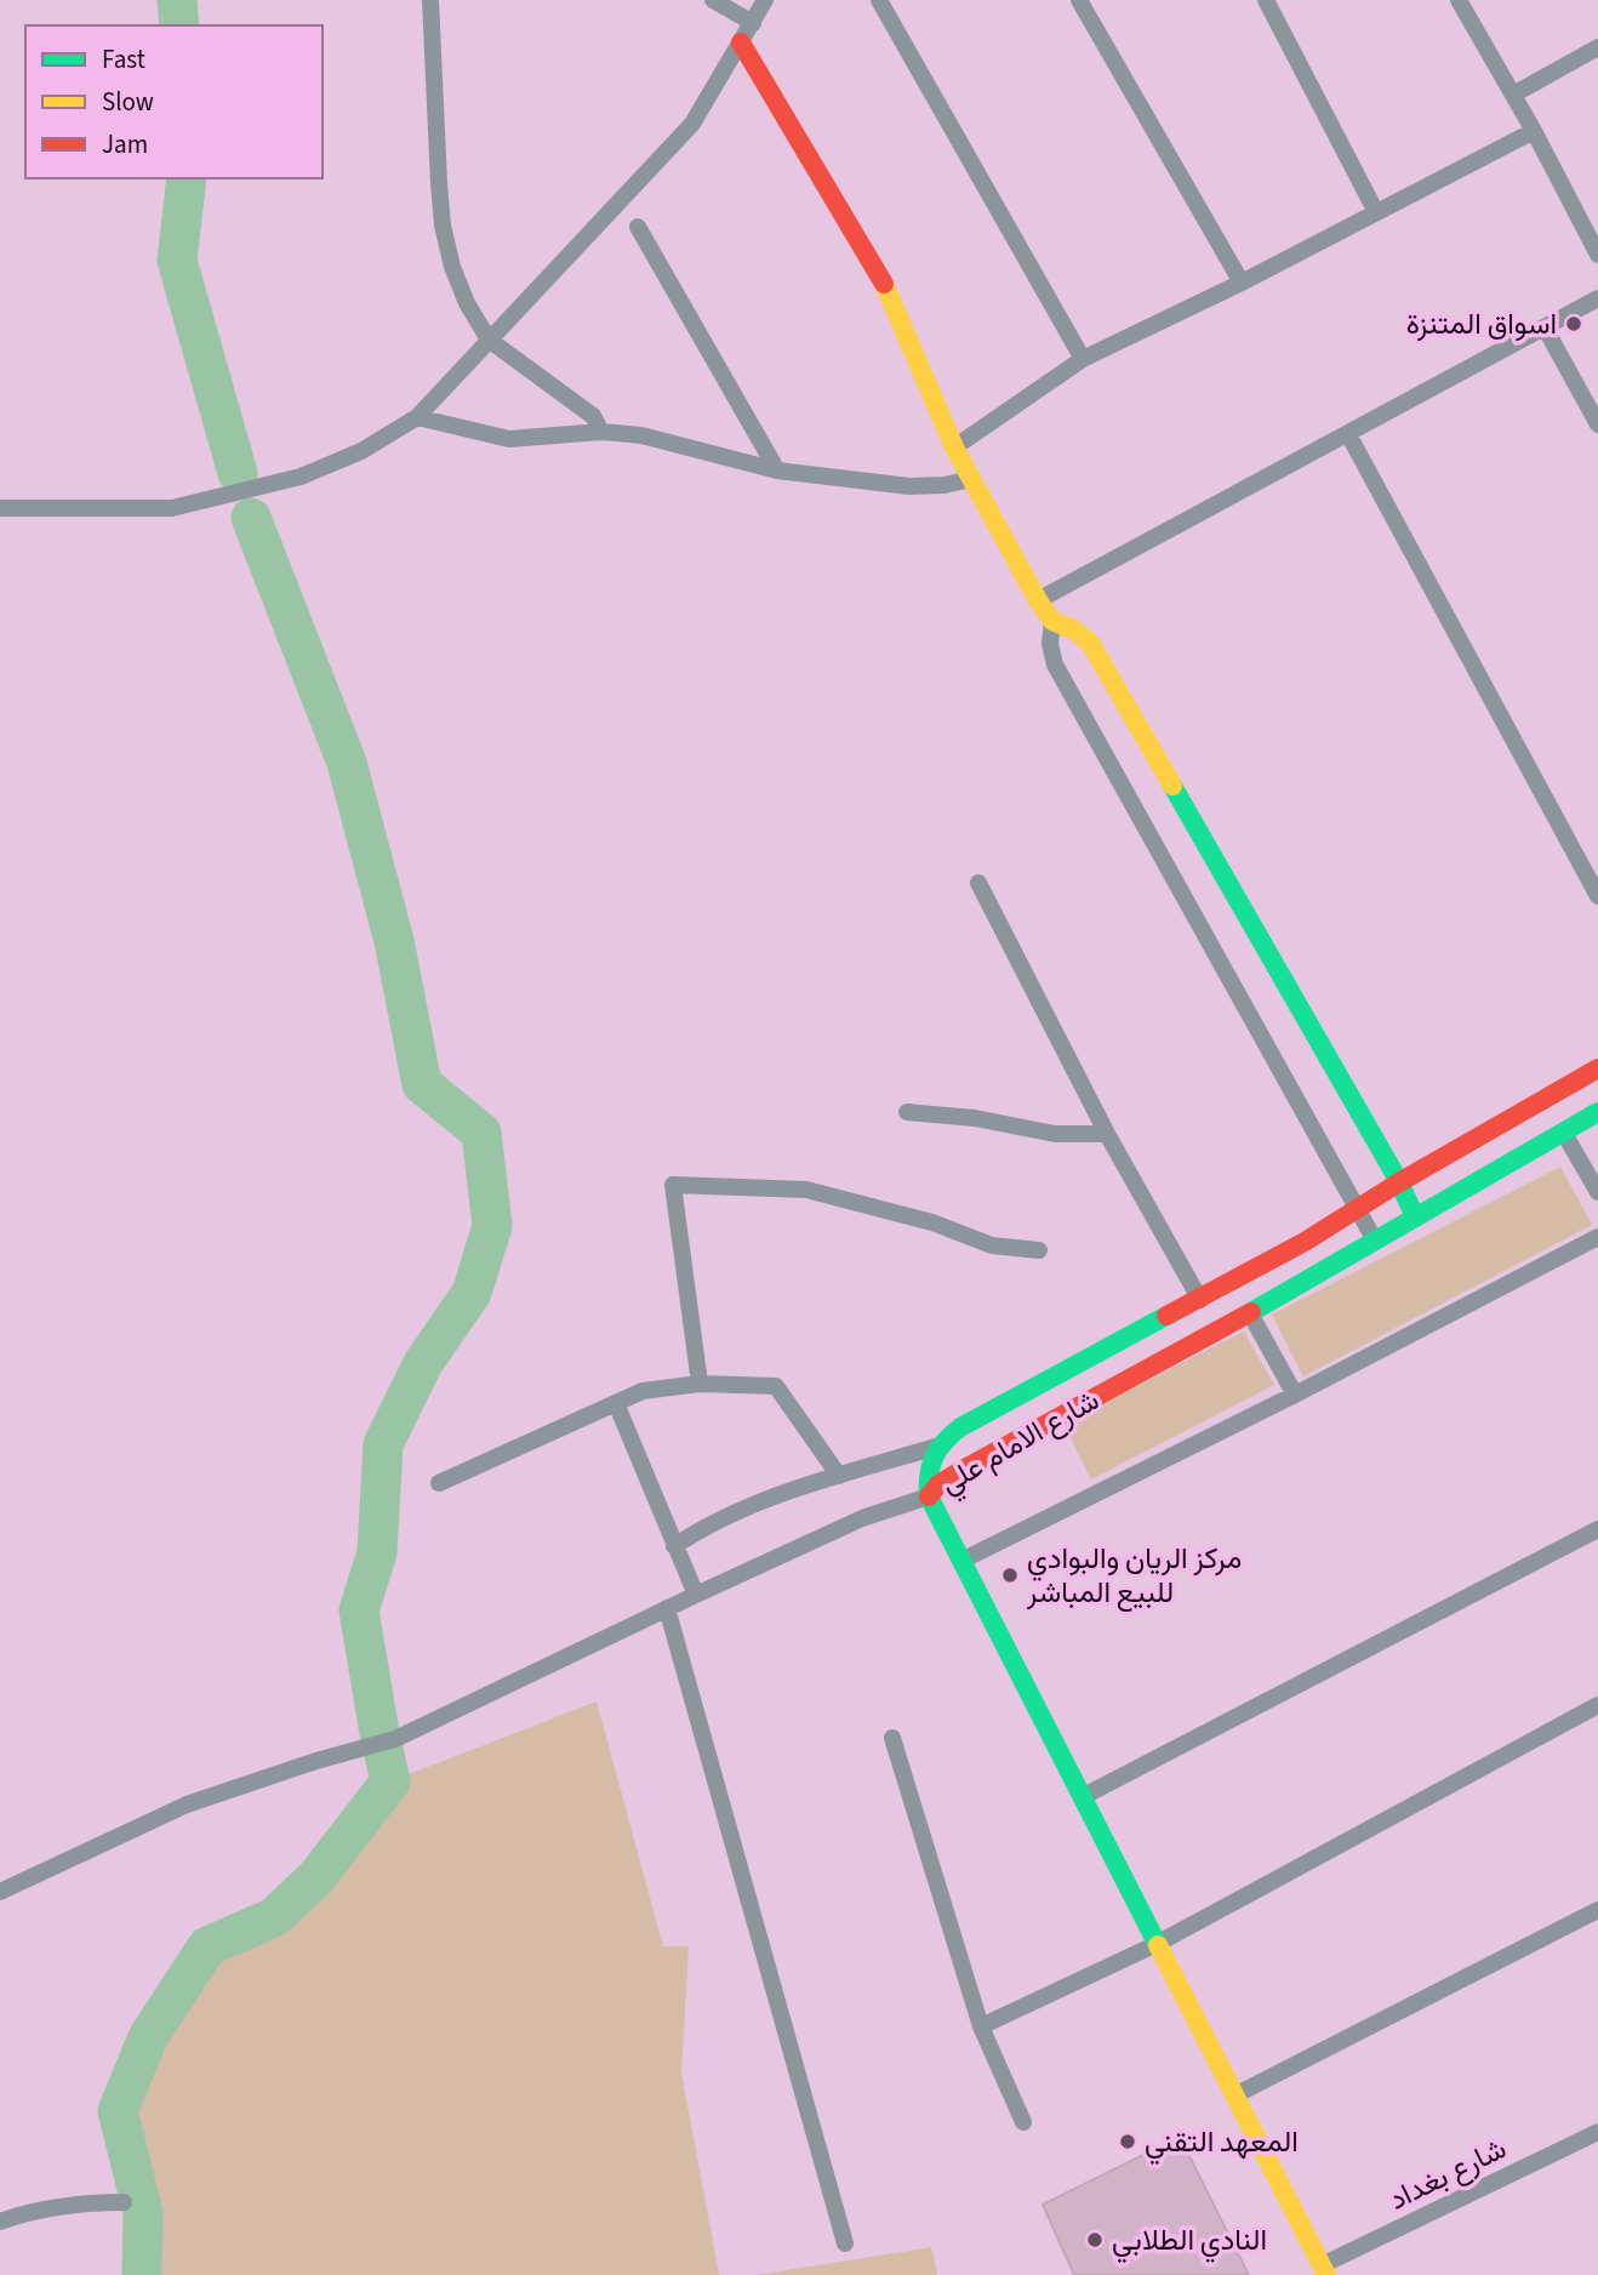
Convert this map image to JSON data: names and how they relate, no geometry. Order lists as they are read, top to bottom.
{
  "streets": {
    "street": ["شارع الامام علي", "شارع بغداد"]
  },
  "places": [
    "اسواق المتنزة",
    "مركز الريان والبوادي للبيع المباشر",
    "المعهد التقني",
    "النادي الطلابي"
  ],
  "legend": ["Fast", "Slow", "Jam"]
}
